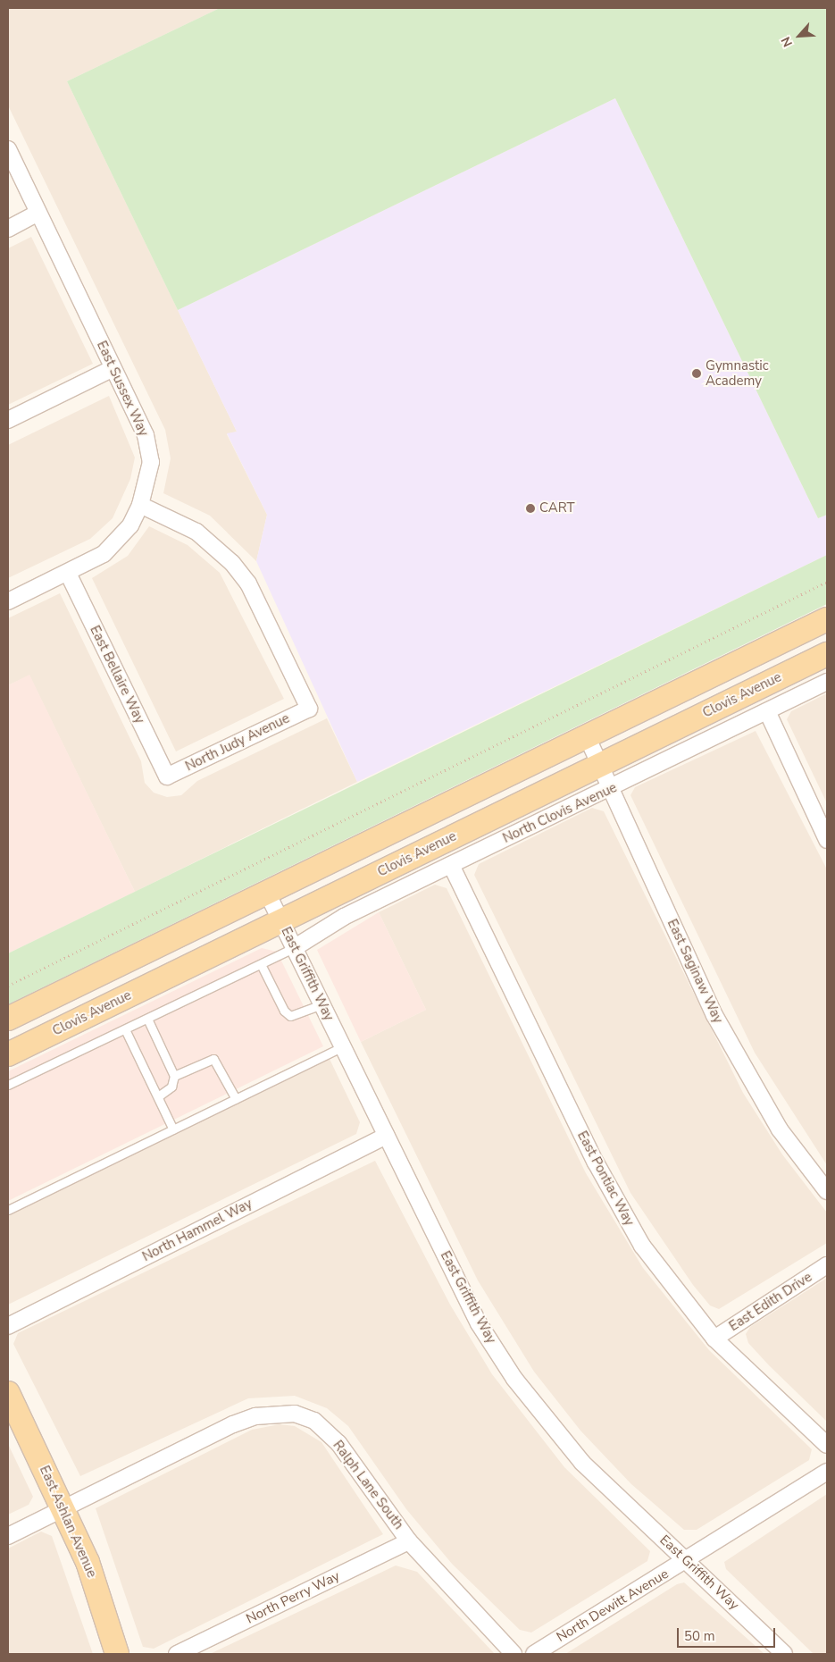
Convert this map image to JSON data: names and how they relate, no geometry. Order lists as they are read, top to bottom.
{
  "streets": {
    "main road": ["Clovis Avenue", "East Ashlan Avenue"],
    "street": [
      "East Sussex Way",
      "East Bellaire Way",
      "North Judy Avenue",
      "North Clovis Avenue",
      "East Saginaw Way",
      "East Griffith Way",
      "East Pontiac Way",
      "North Hammel Way",
      "East Edith Drive",
      "Ralph Lane South",
      "North Perry Way",
      "North Dewitt Avenue"
    ]
  },
  "crossings": [
    ["East Sussex Way", "East Bellaire Way"],
    ["East Sussex Way", "North Judy Avenue"],
    ["East Bellaire Way", "North Judy Avenue"],
    ["Clovis Avenue", "East Saginaw Way"],
    ["Clovis Avenue", "East Griffith Way"],
    ["North Clovis Avenue", "East Saginaw Way"],
    ["North Clovis Avenue", "East Griffith Way"],
    ["North Clovis Avenue", "East Pontiac Way"],
    ["East Griffith Way", "North Hammel Way"],
    ["East Griffith Way", "North Dewitt Avenue"],
    ["East Pontiac Way", "East Edith Drive"],
    ["Ralph Lane South", "East Ashlan Avenue"],
    ["Ralph Lane South", "North Perry Way"]
  ],
  "places": ["Gymnastic Academy", "CART"],
  "scale_bar": "50 m",
  "north": "bottom left"
}
